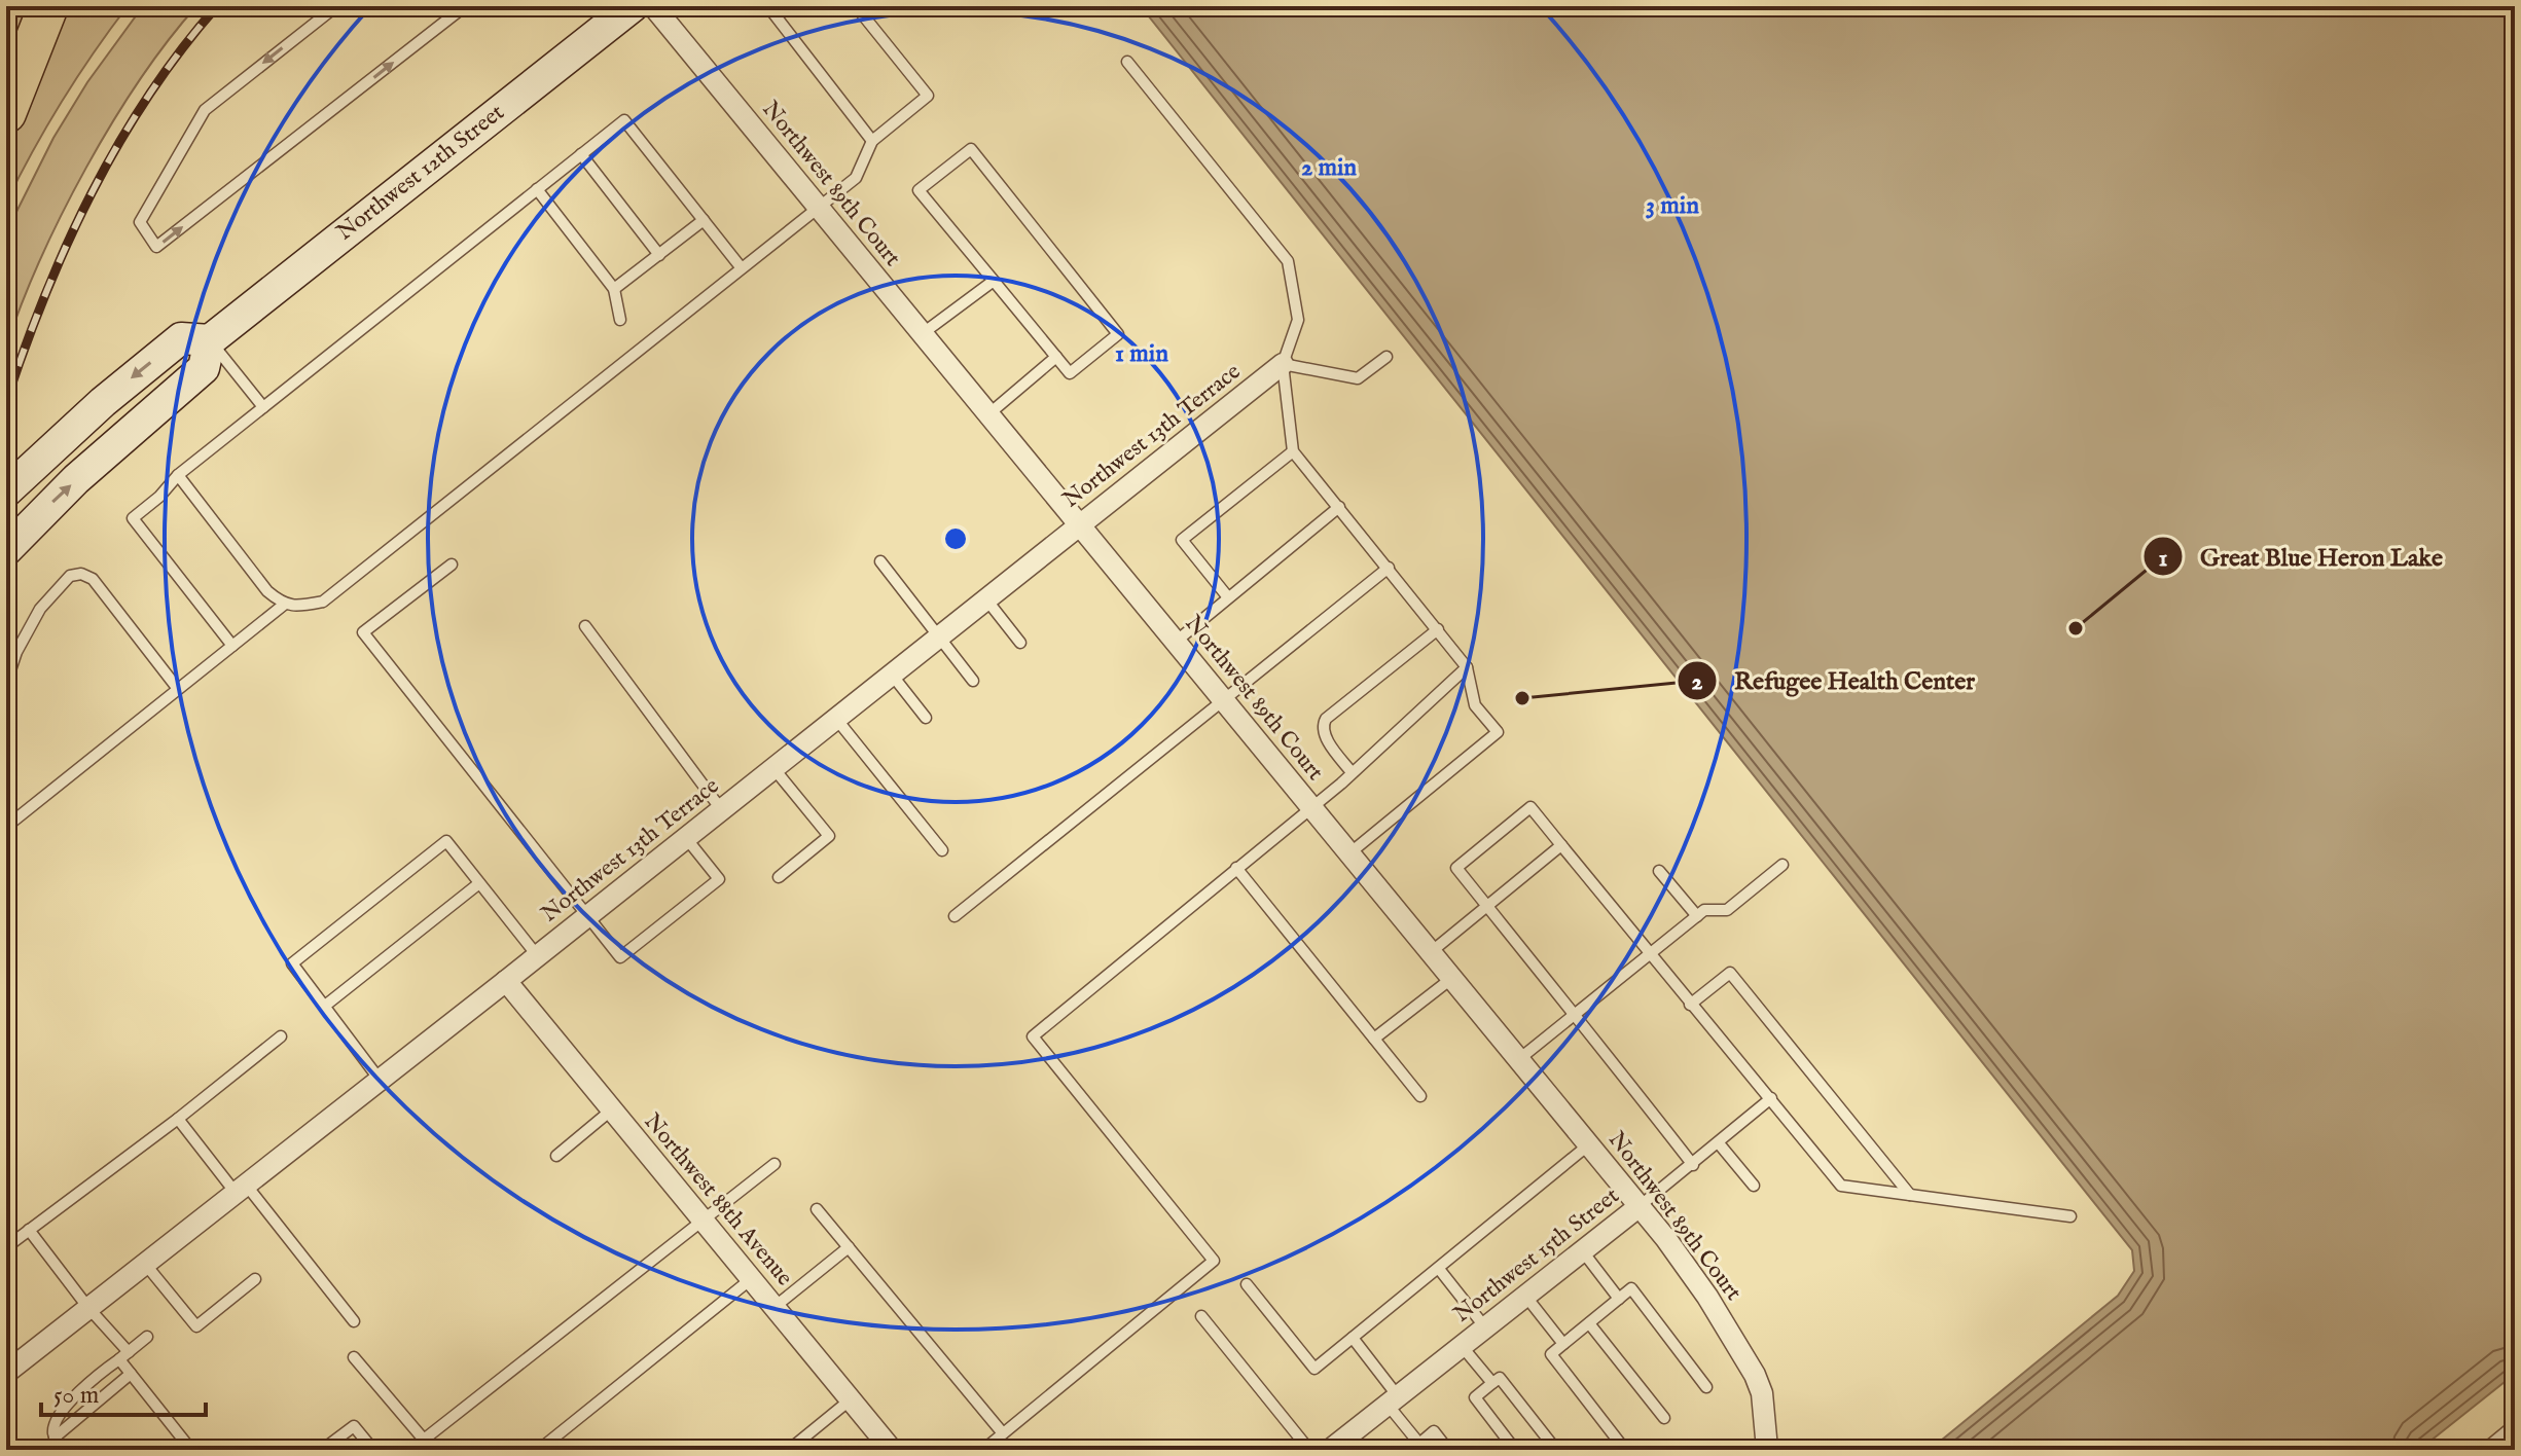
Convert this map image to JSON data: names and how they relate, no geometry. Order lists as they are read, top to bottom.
{
  "streets": {
    "main road": ["Northwest 12th Street"],
    "street": [
      "Northwest 89th Court",
      "Northwest 13th Terrace",
      "Northwest 88th Avenue",
      "Northwest 15th Street"
    ]
  },
  "crossings": [
    ["Northwest 89th Court", "Northwest 13th Terrace"],
    ["Northwest 89th Court", "Northwest 15th Street"],
    ["Northwest 13th Terrace", "Northwest 88th Avenue"]
  ],
  "places": ["Great Blue Heron Lake", "Refugee Health Center"],
  "scale_bar": "50 m",
  "rings": ["2 min", "3 min", "1 min"]
}
